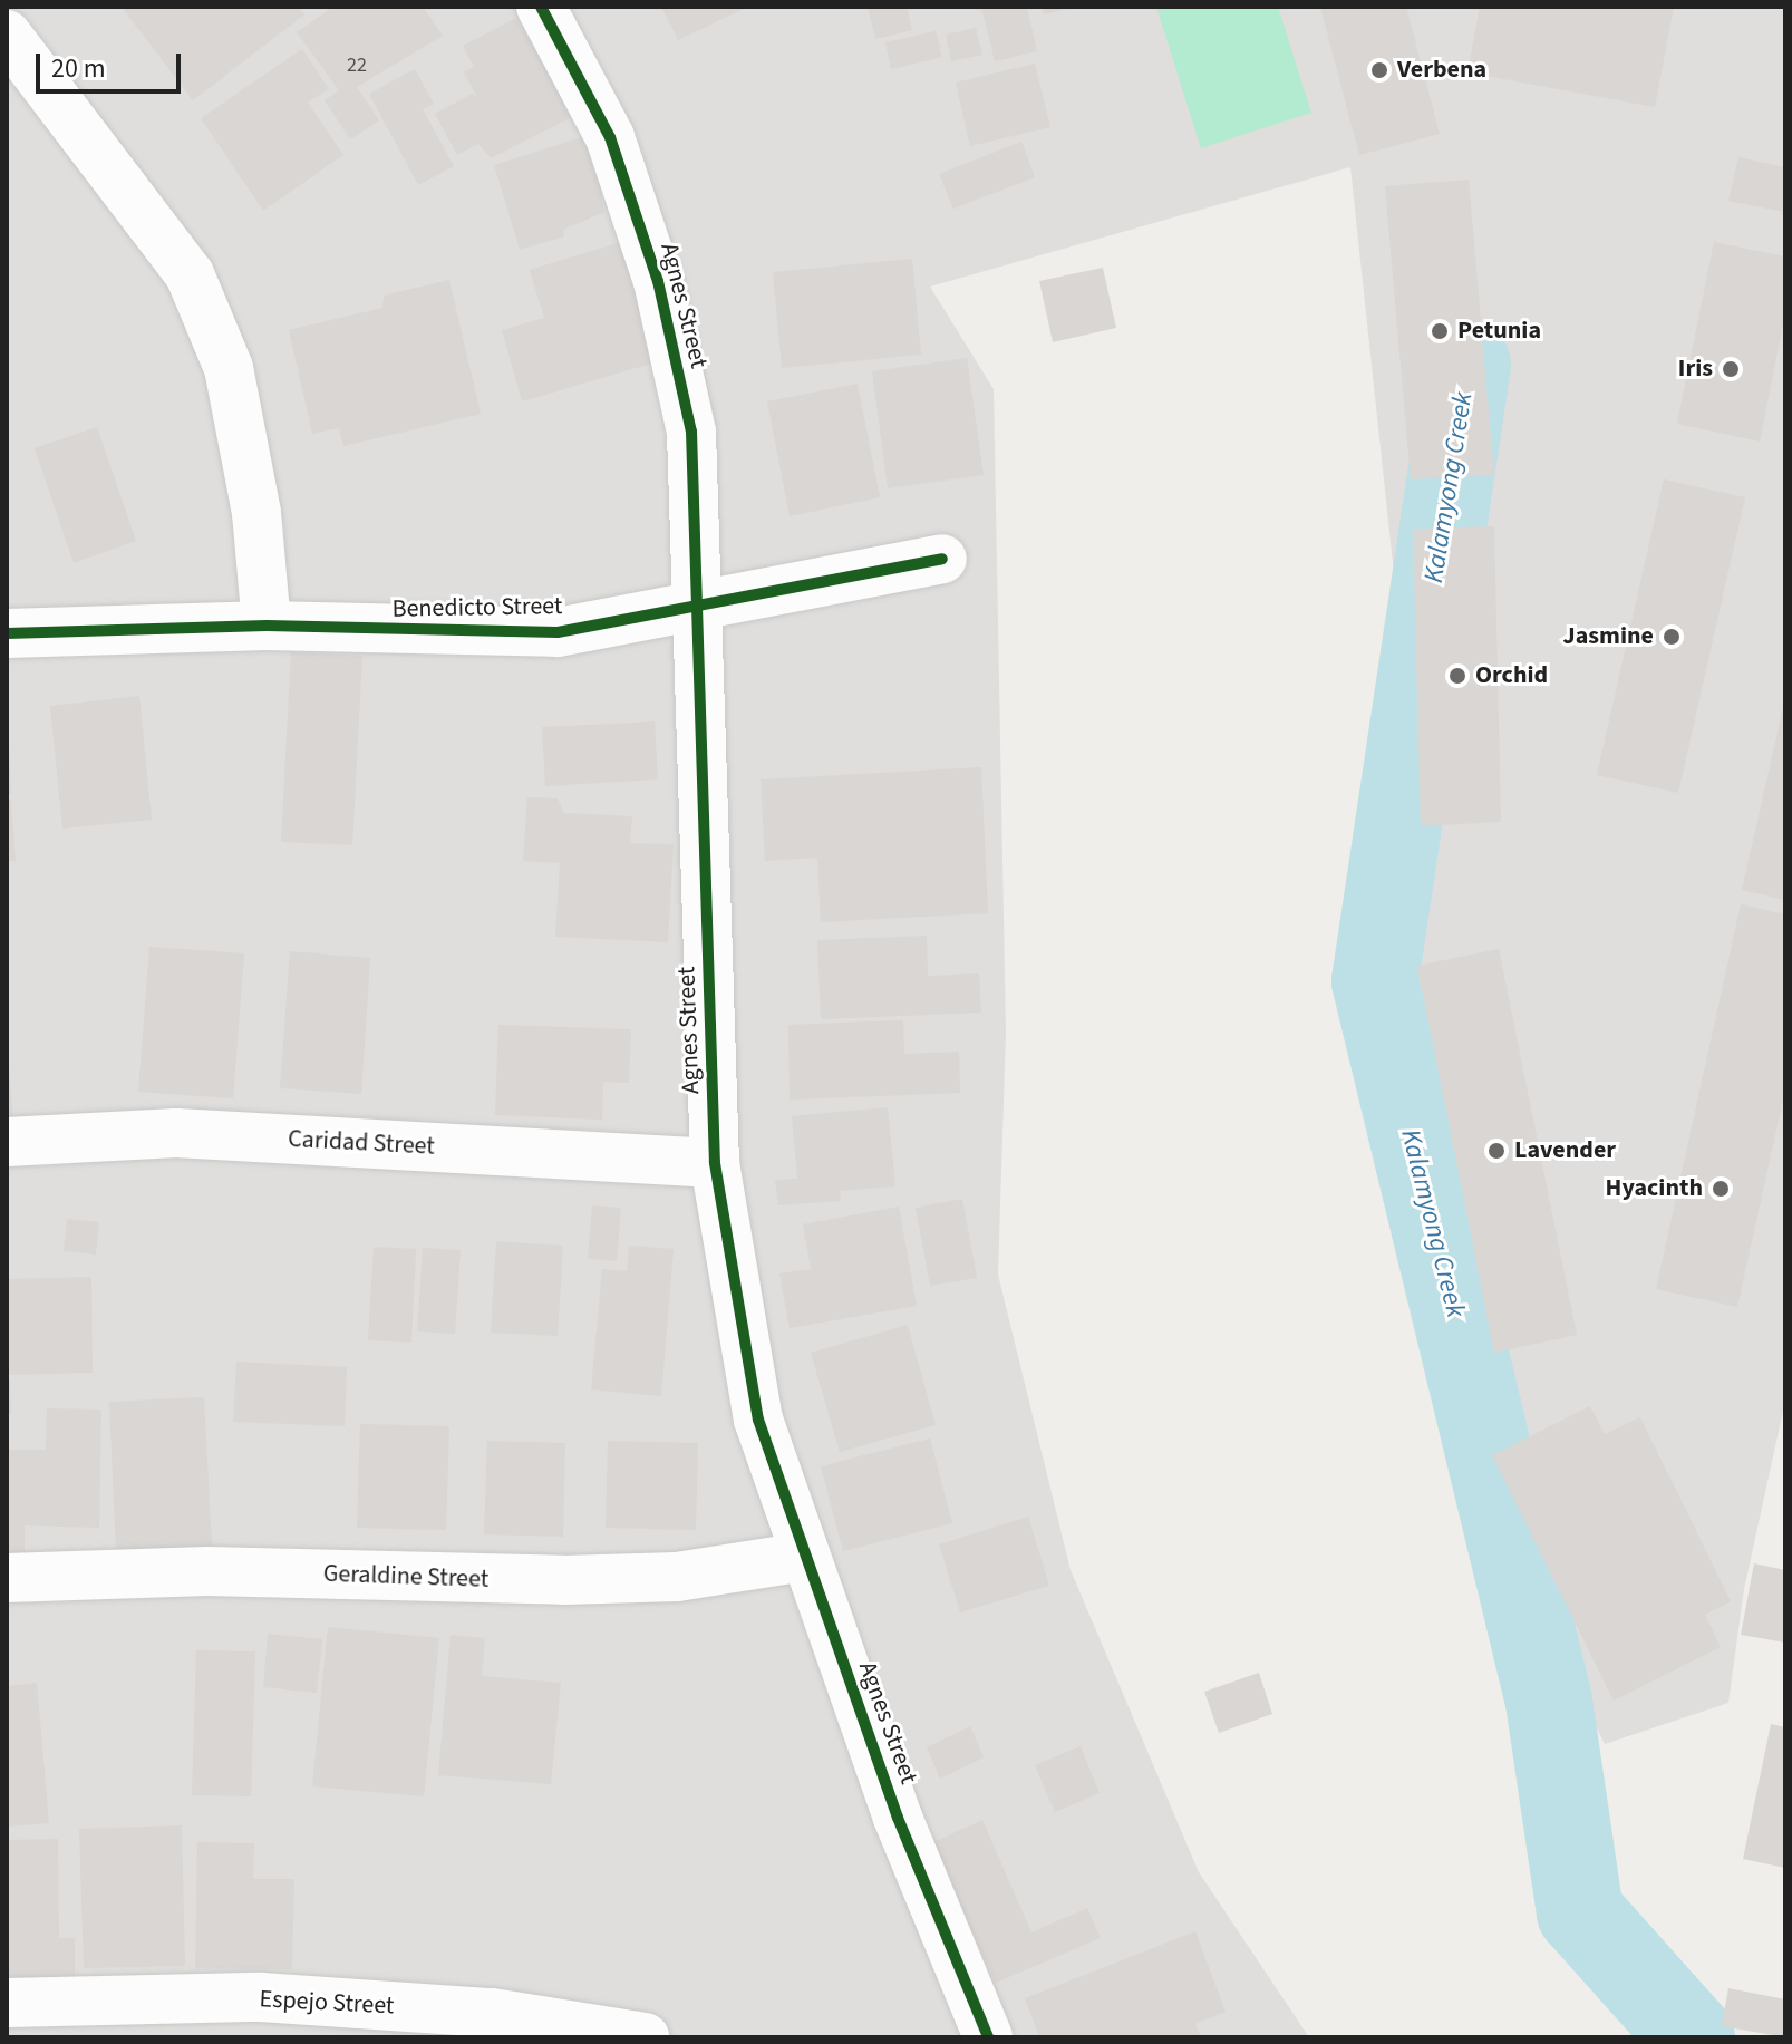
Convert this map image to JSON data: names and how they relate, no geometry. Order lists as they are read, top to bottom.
{
  "streets": {
    "street": [
      "Agnes Street",
      "Benedicto Street",
      "Caridad Street",
      "Geraldine Street",
      "Espejo Street"
    ]
  },
  "crossings": [
    ["Agnes Street", "Benedicto Street"],
    ["Agnes Street", "Caridad Street"],
    ["Agnes Street", "Geraldine Street"]
  ],
  "water": ["Kalamyong Creek"],
  "places": [
    "Verbena",
    "Petunia",
    "Iris",
    "Jasmine",
    "Orchid",
    "Lavender",
    "Hyacinth"
  ],
  "house_numbers": ["22"],
  "scale_bar": "20 m"
}
